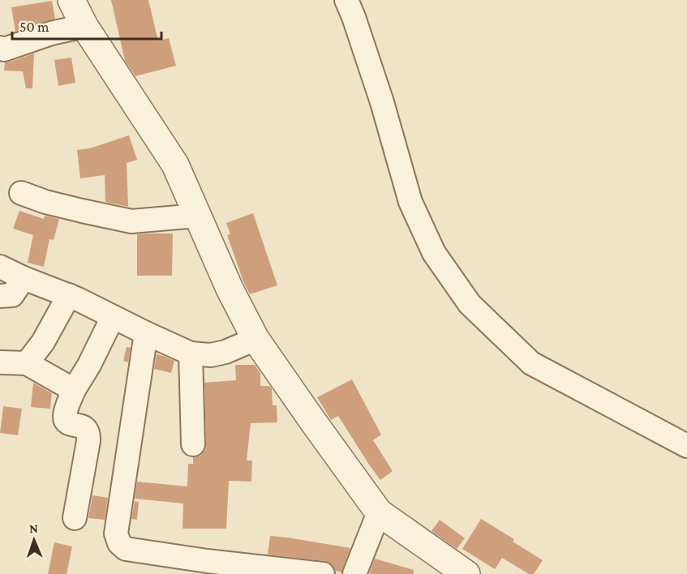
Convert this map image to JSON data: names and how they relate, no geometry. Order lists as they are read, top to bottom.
{
  "scale_bar": "50 m",
  "north": "top"
}
